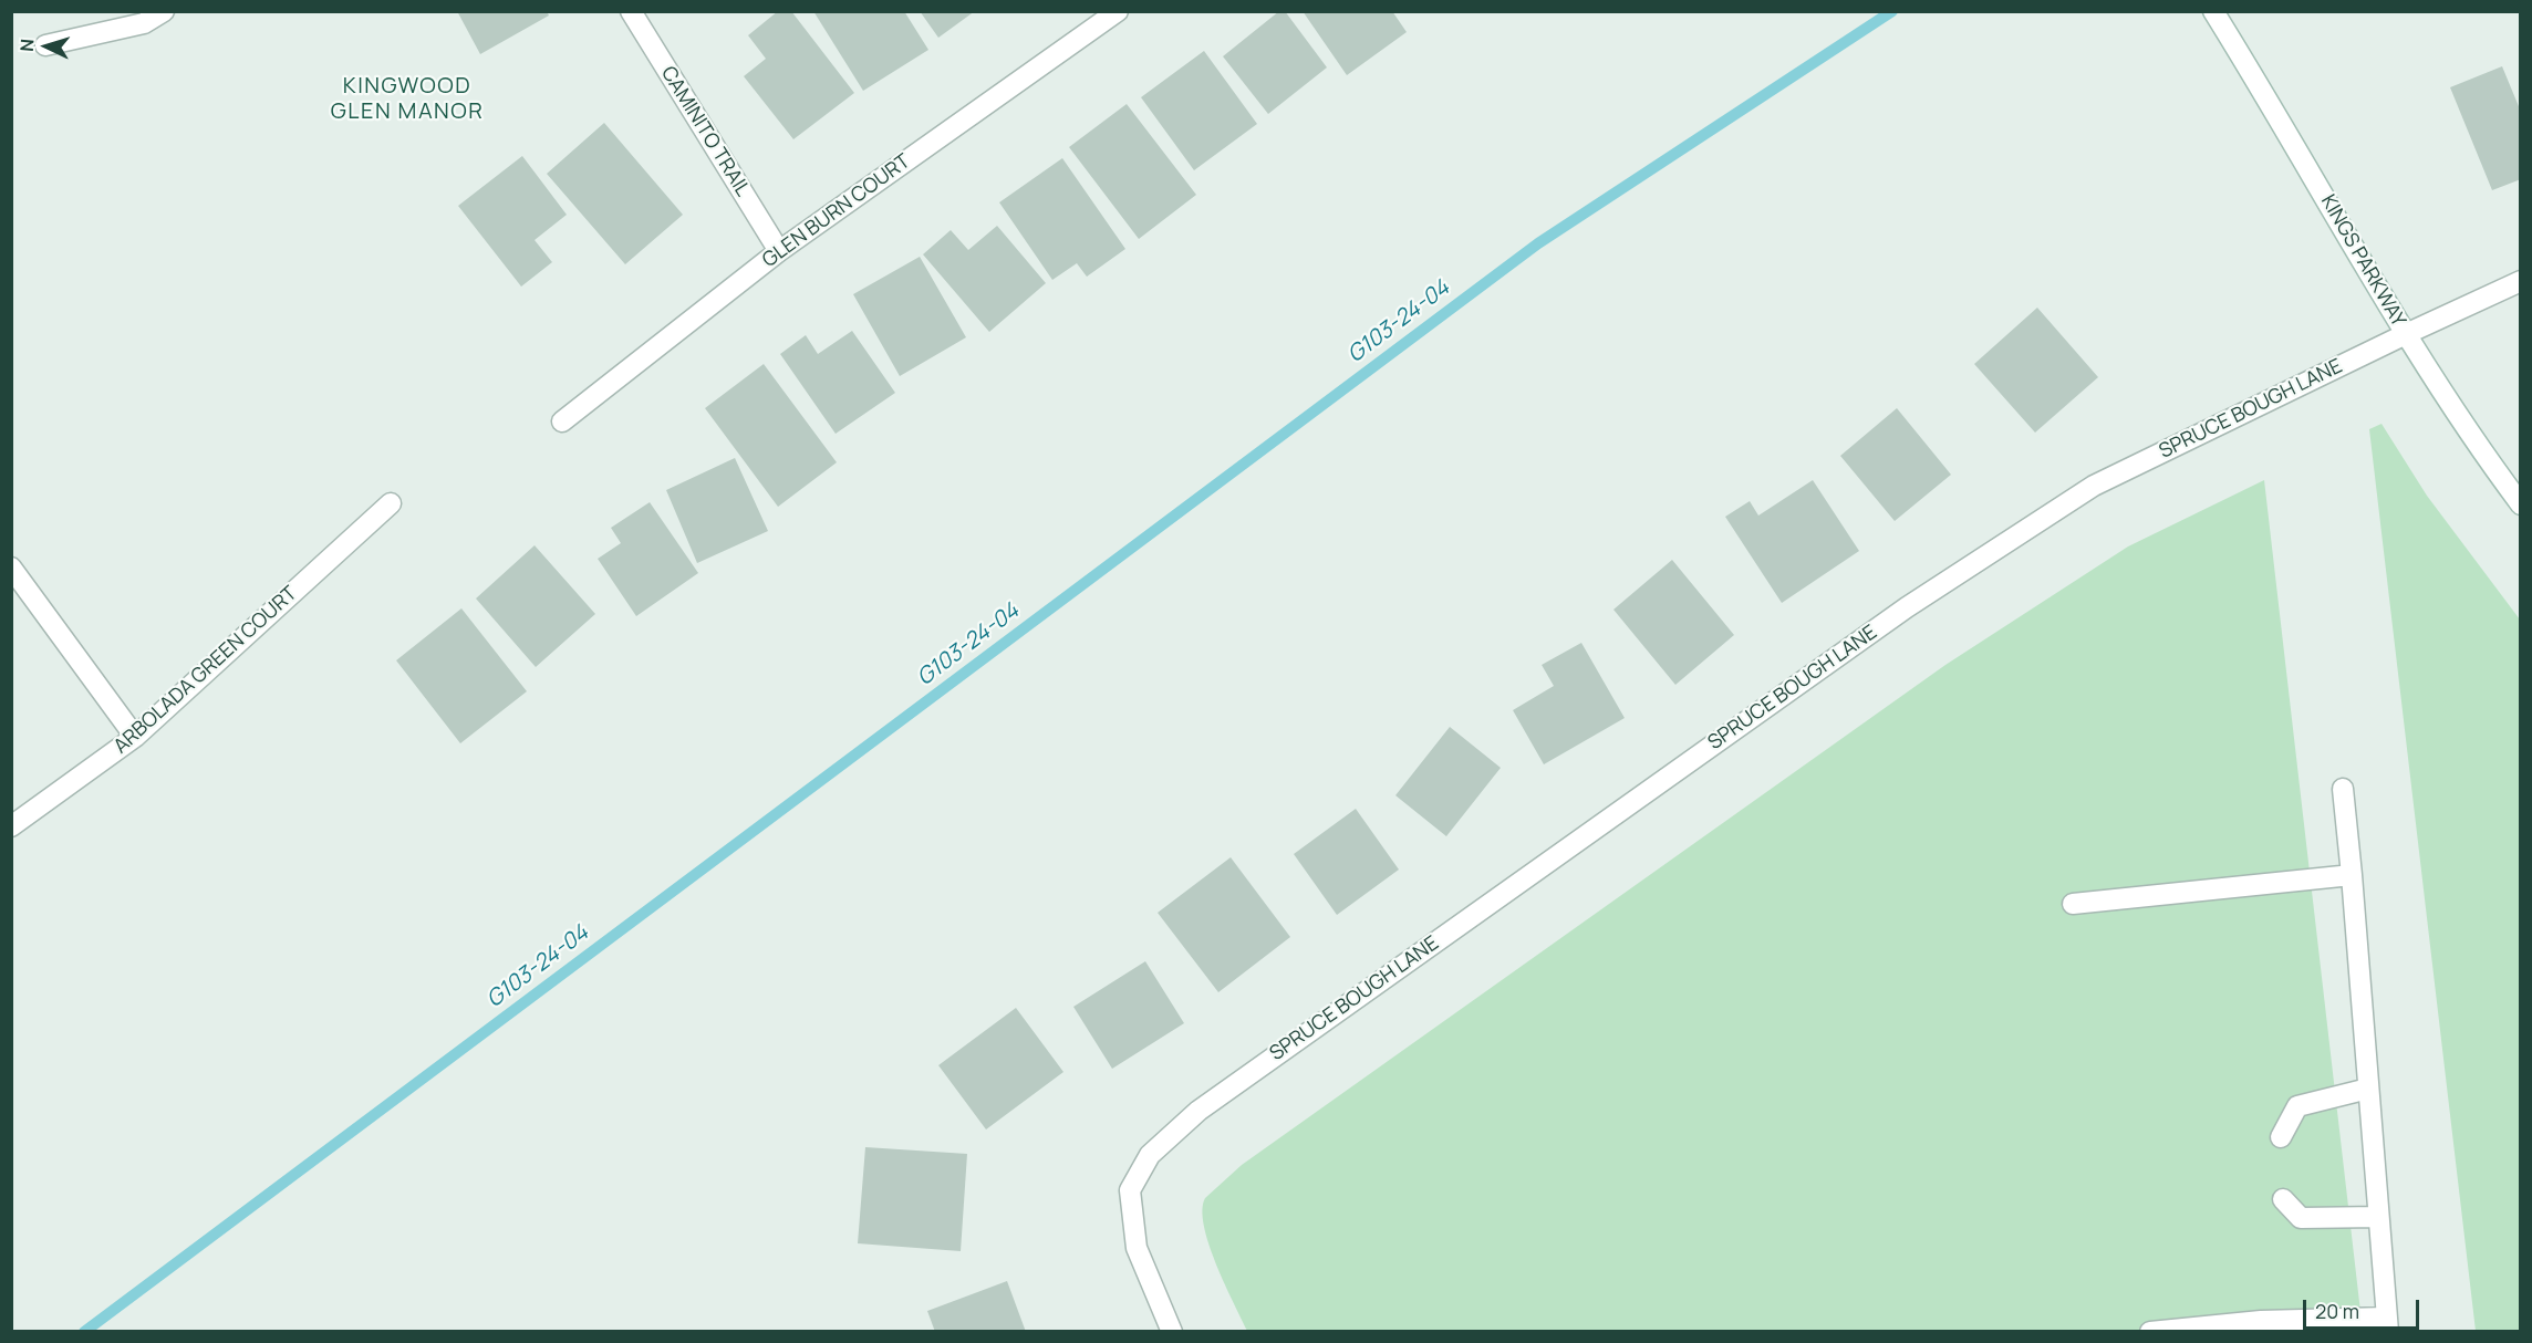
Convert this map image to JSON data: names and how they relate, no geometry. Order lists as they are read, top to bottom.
{
  "streets": {
    "street": [
      "CAMINITO TRAIL",
      "GLEN BURN COURT",
      "KINGS PARKWAY",
      "SPRUCE BOUGH LANE",
      "ARBOLADA GREEN COURT"
    ]
  },
  "crossings": [
    ["CAMINITO TRAIL", "GLEN BURN COURT"],
    ["KINGS PARKWAY", "SPRUCE BOUGH LANE"]
  ],
  "districts": ["KINGWOOD GLEN MANOR"],
  "water": ["G103-24-04"],
  "scale_bar": "20 m",
  "north": "left"
}
